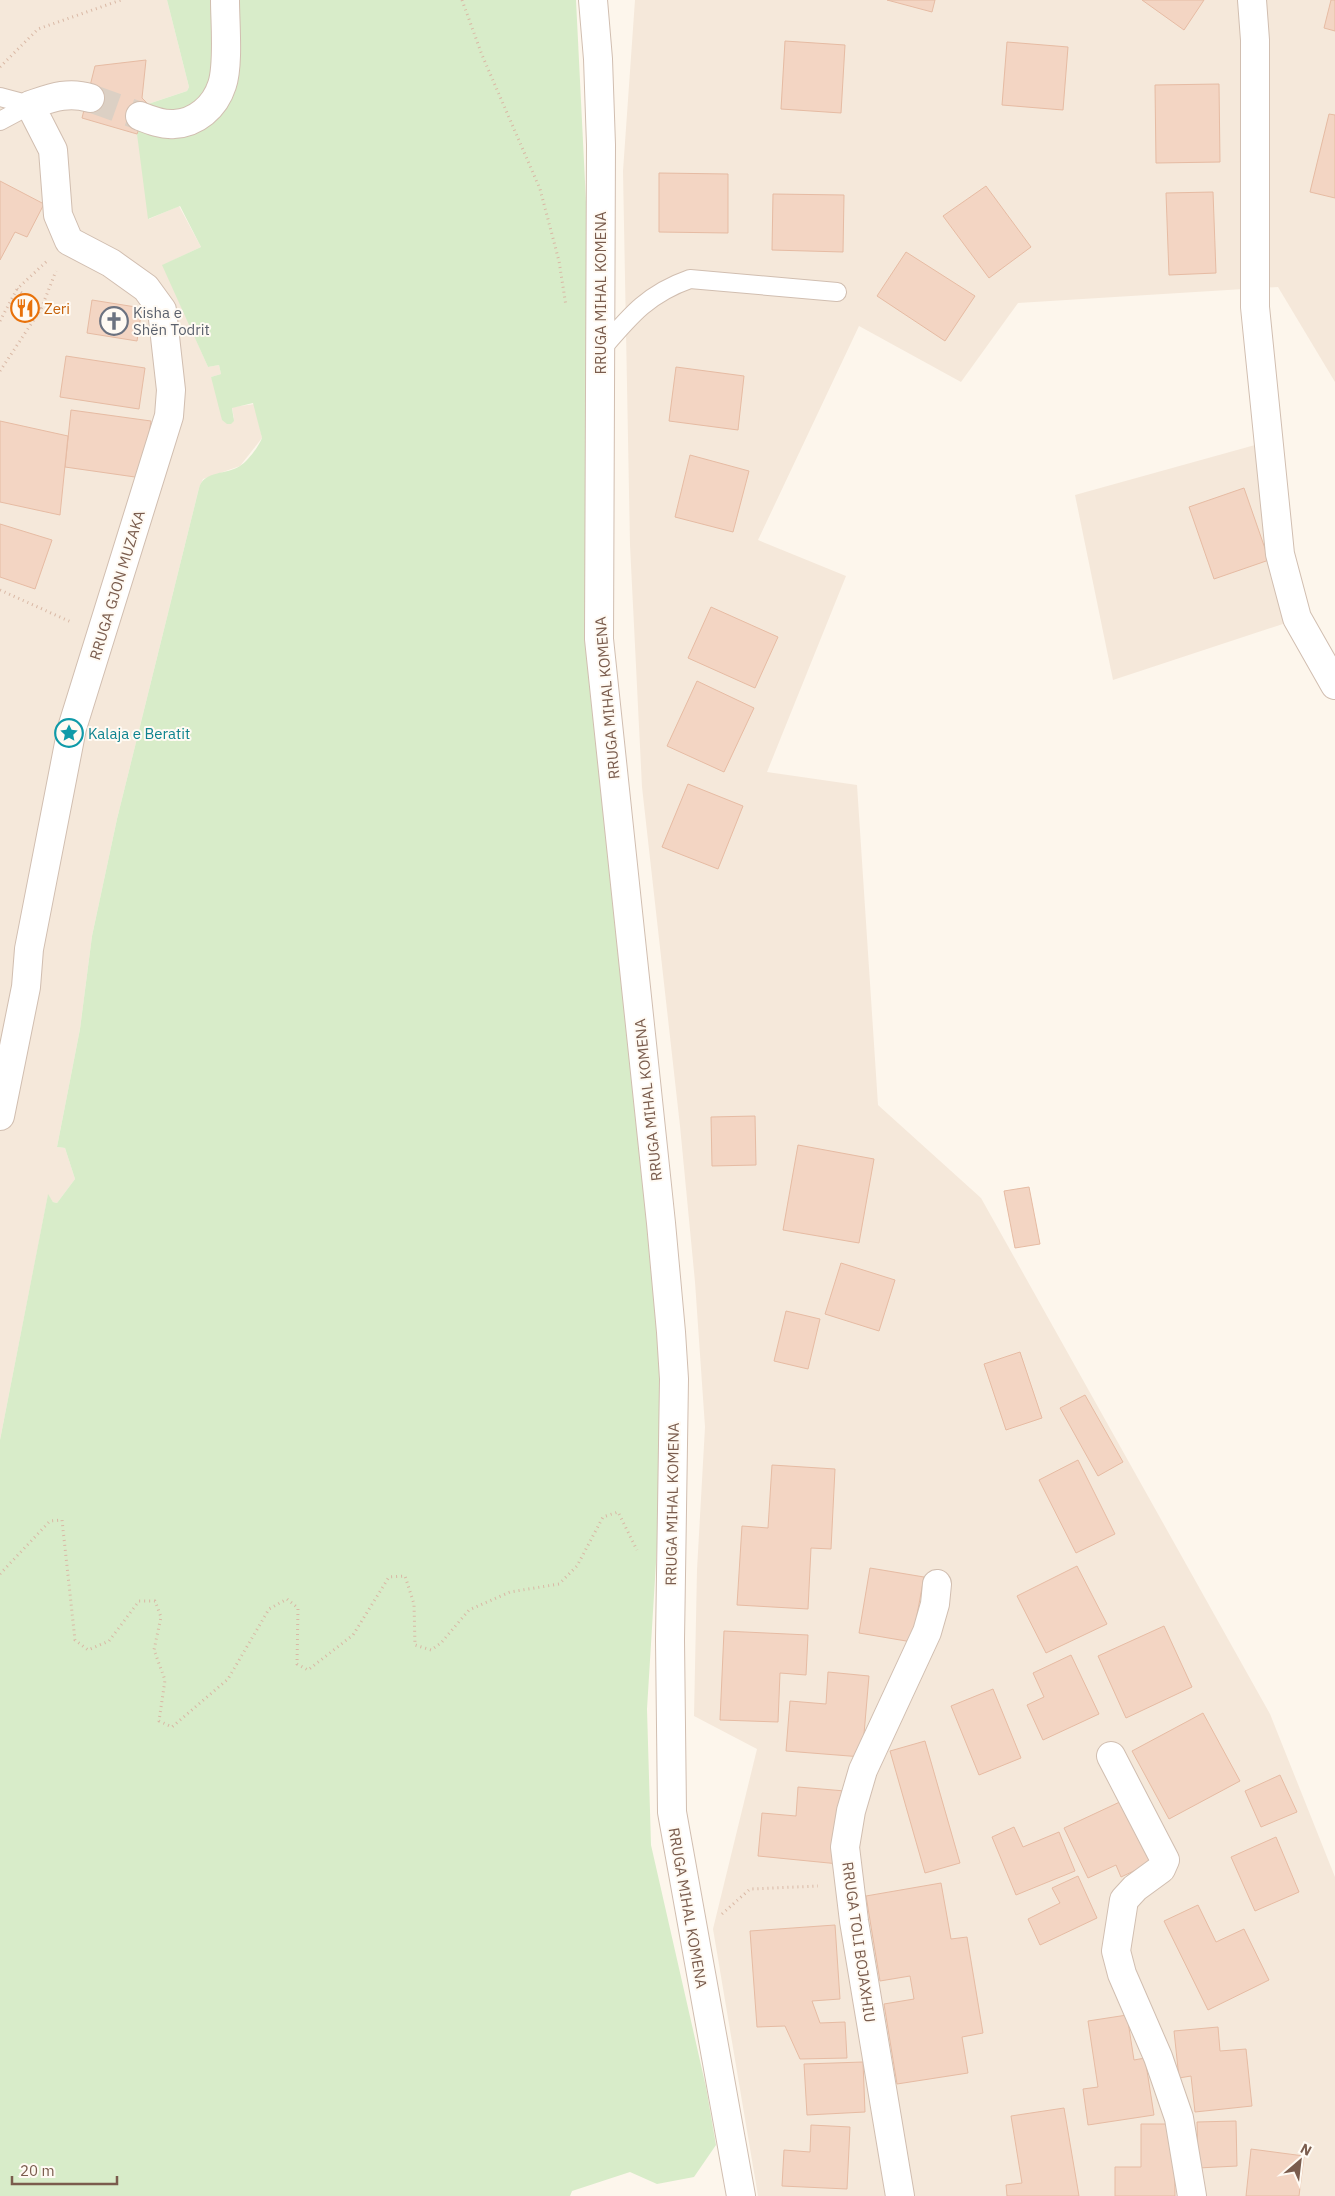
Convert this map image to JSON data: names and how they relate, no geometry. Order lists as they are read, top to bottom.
{
  "streets": {
    "street": ["RRUGA MIHAL KOMENA", "RRUGA GJON MUZAKA", "RRUGA TOLI BOJAXHIU"]
  },
  "places": {
    "restaurant": ["Zeri"],
    "church": ["Kisha e Shën Todrit"],
    "place": ["Kalaja e Beratit"]
  },
  "scale_bar": "20 m",
  "north": "top right"
}
